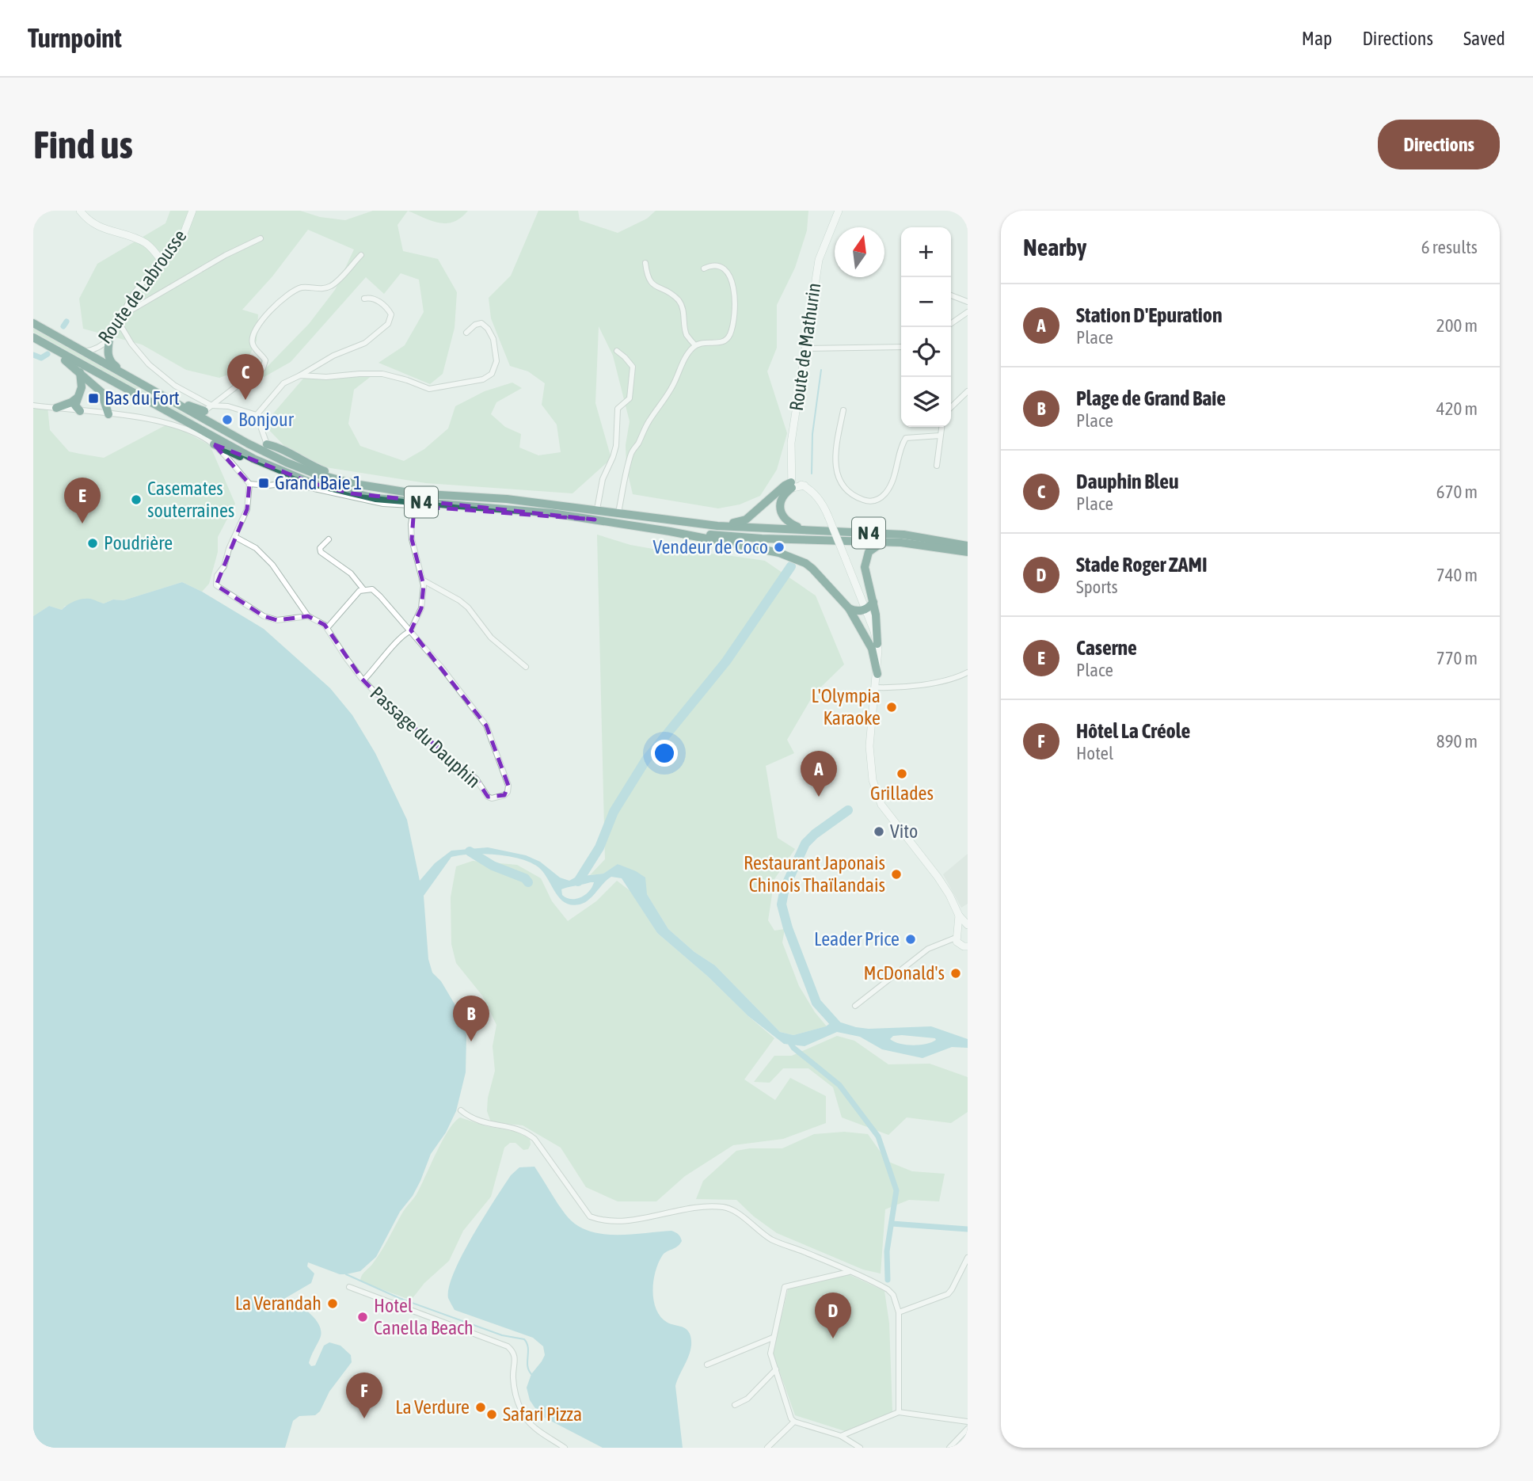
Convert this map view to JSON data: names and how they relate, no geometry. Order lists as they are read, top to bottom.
{
  "streets": {
    "highway": ["N 4"],
    "main road": ["Route de Labrousse", "Route de Mathurin"],
    "street": ["Passage du Dauphin"]
  },
  "crossings": [
    ["Route de Labrousse", "N 4"]
  ],
  "places": {
    "transit": ["Bas du Fort", "Grand Baie 1"],
    "other": [
      "Bonjour",
      "Casemates souterraines",
      "Poudrière",
      "Vendeur de Coco",
      "L'Olympia Karaoke",
      "Grillades",
      "Vito",
      "Restaurant Japonais Chinois Thaïlandais",
      "Leader Price",
      "McDonald's",
      "La Verandah",
      "Hotel Canella Beach",
      "La Verdure",
      "Safari Pizza"
    ]
  },
  "north": "top",
  "page": {
    "header": "Turnpoint",
    "nav": ["Map", "Directions", "Saved"],
    "buttons": "Directions",
    "title": "Find us",
    "heading": ["Nearby", "6 results"],
    "map_buttons": ["+", "−"],
    "list": [
      {
        "mark": "A",
        "name": "Station D'Epuration",
        "note": "Place",
        "value": "200 m"
      },
      {
        "mark": "B",
        "name": "Plage de Grand Baie",
        "note": "Place",
        "value": "420 m"
      },
      {
        "mark": "C",
        "name": "Dauphin Bleu",
        "note": "Place",
        "value": "670 m"
      },
      {
        "mark": "D",
        "name": "Stade Roger ZAMI",
        "note": "Sports",
        "value": "740 m"
      },
      {
        "mark": "E",
        "name": "Caserne",
        "note": "Place",
        "value": "770 m"
      },
      {
        "mark": "F",
        "name": "Hôtel La Créole",
        "note": "Hotel",
        "value": "890 m"
      }
    ],
    "pins": [
      "C",
      "E",
      "A",
      "B",
      "D",
      "F"
    ]
  }
}
